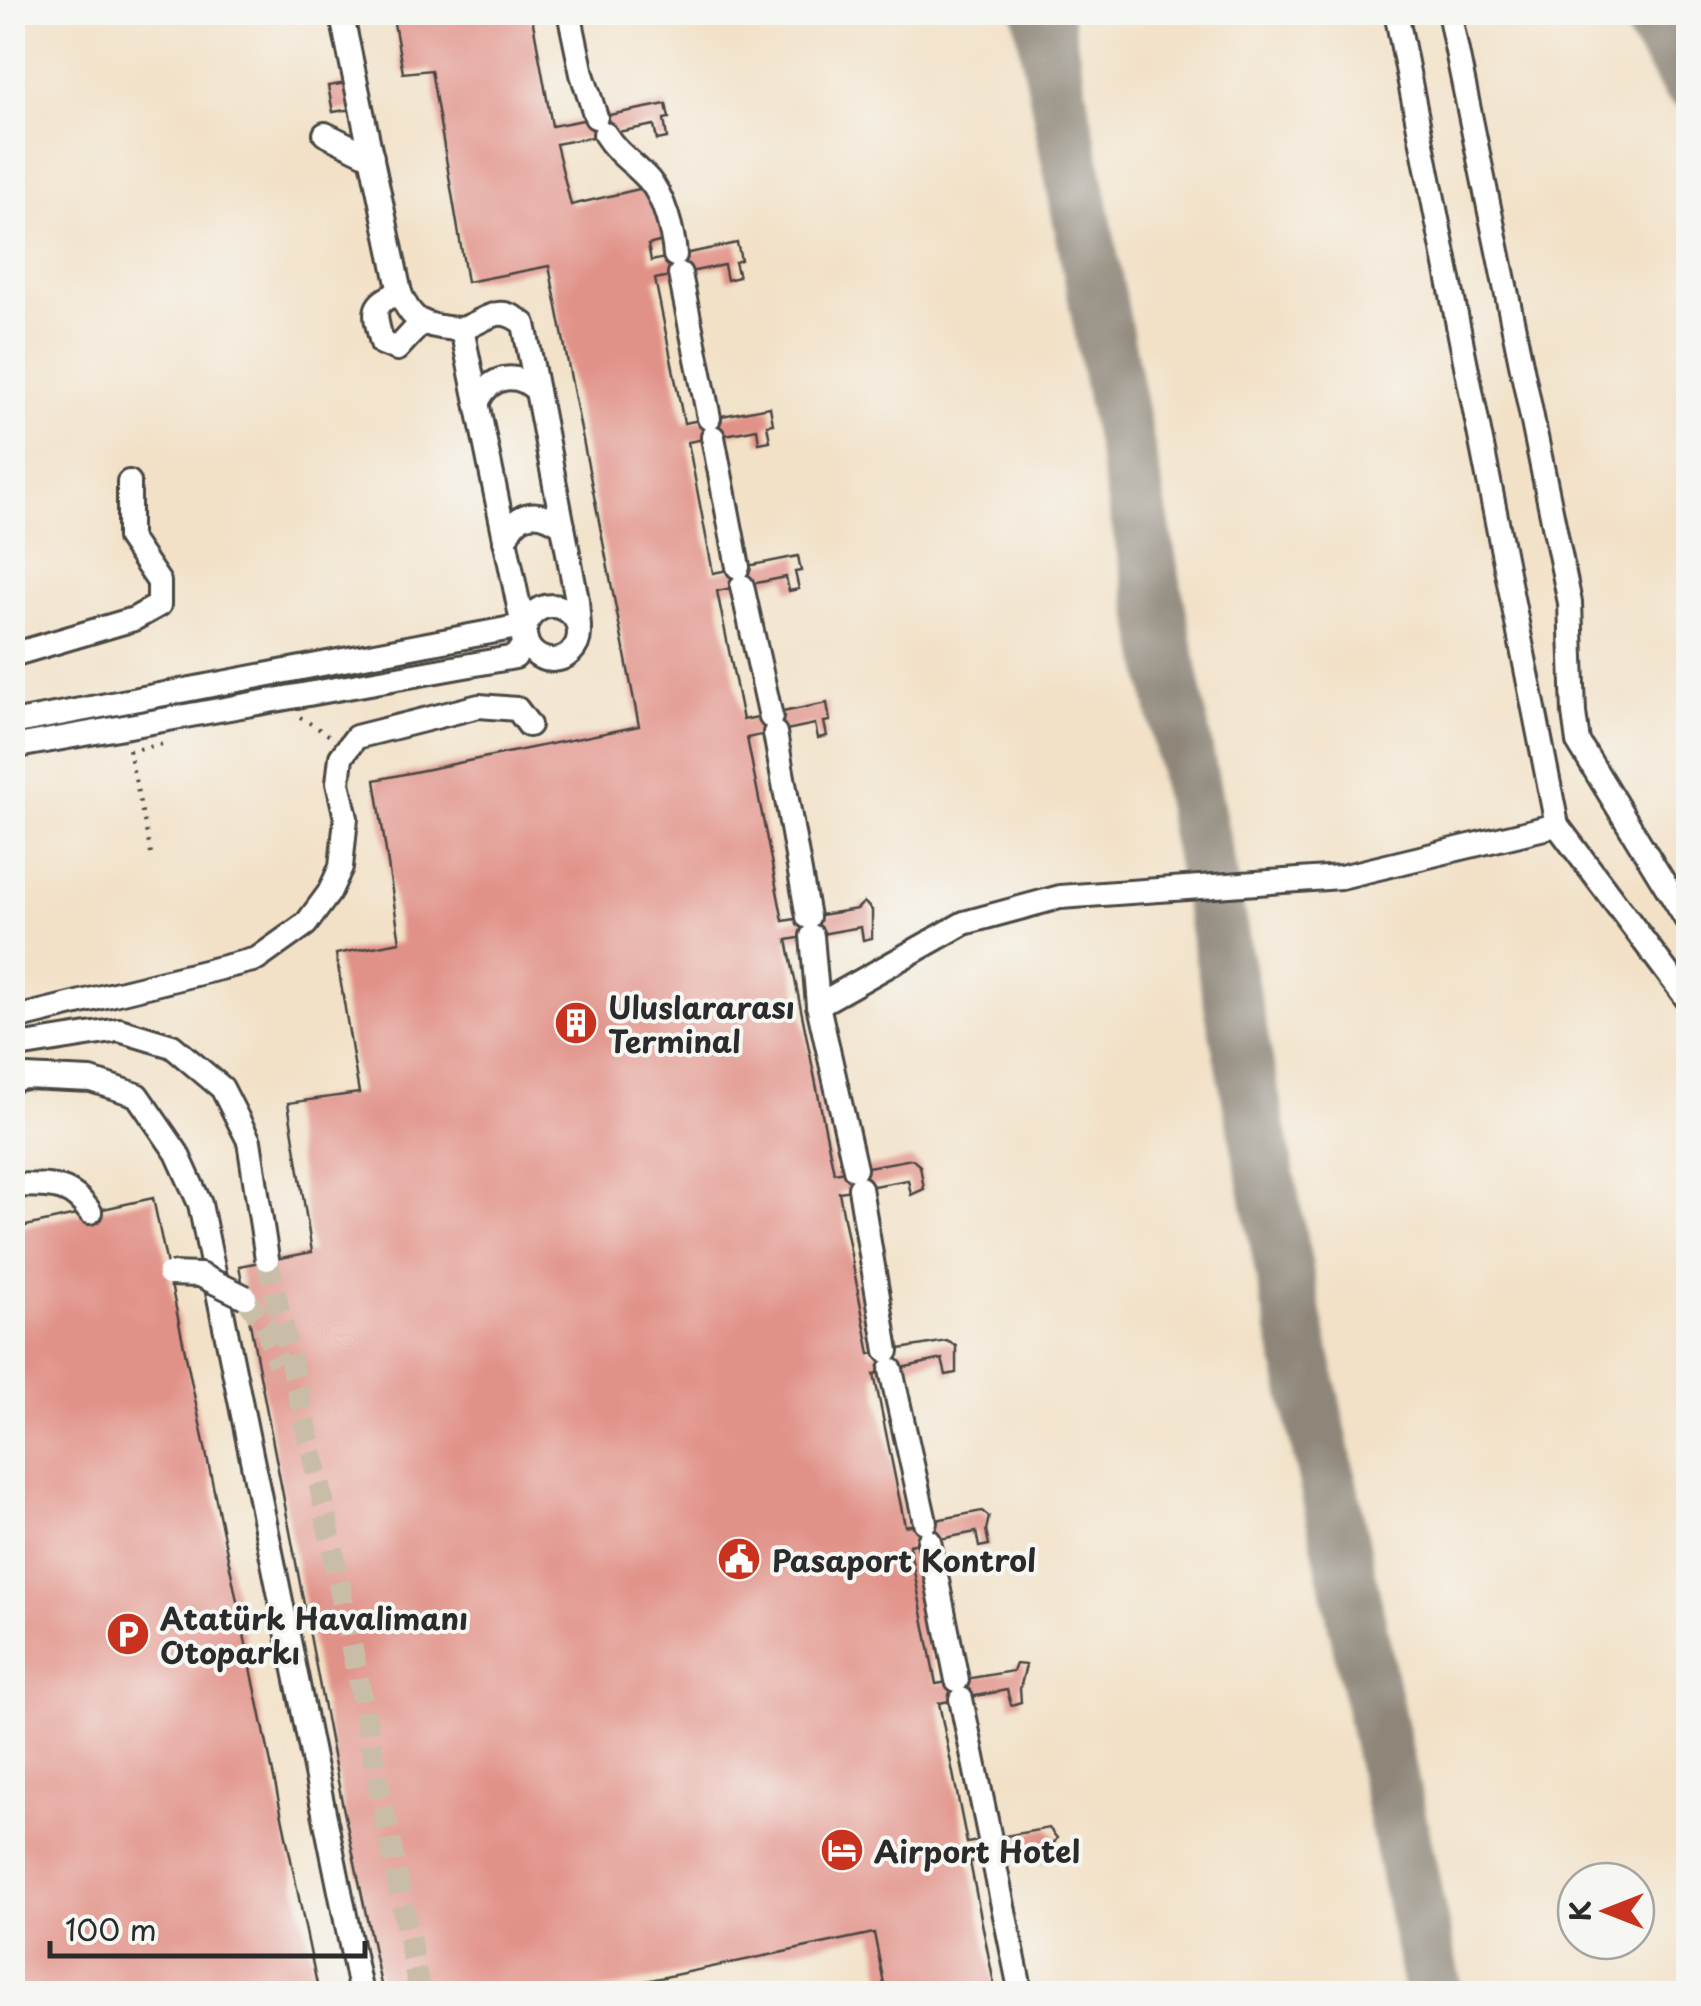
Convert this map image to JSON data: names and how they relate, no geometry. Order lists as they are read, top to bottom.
{
  "places": {
    "building": ["Uluslararası Terminal"],
    "public building": ["Pasaport Kontrol"],
    "parking": ["Atatürk Havalimanı Otoparkı"],
    "hotel": ["Airport Hotel"]
  },
  "scale_bar": "100 m",
  "north": "left"
}
